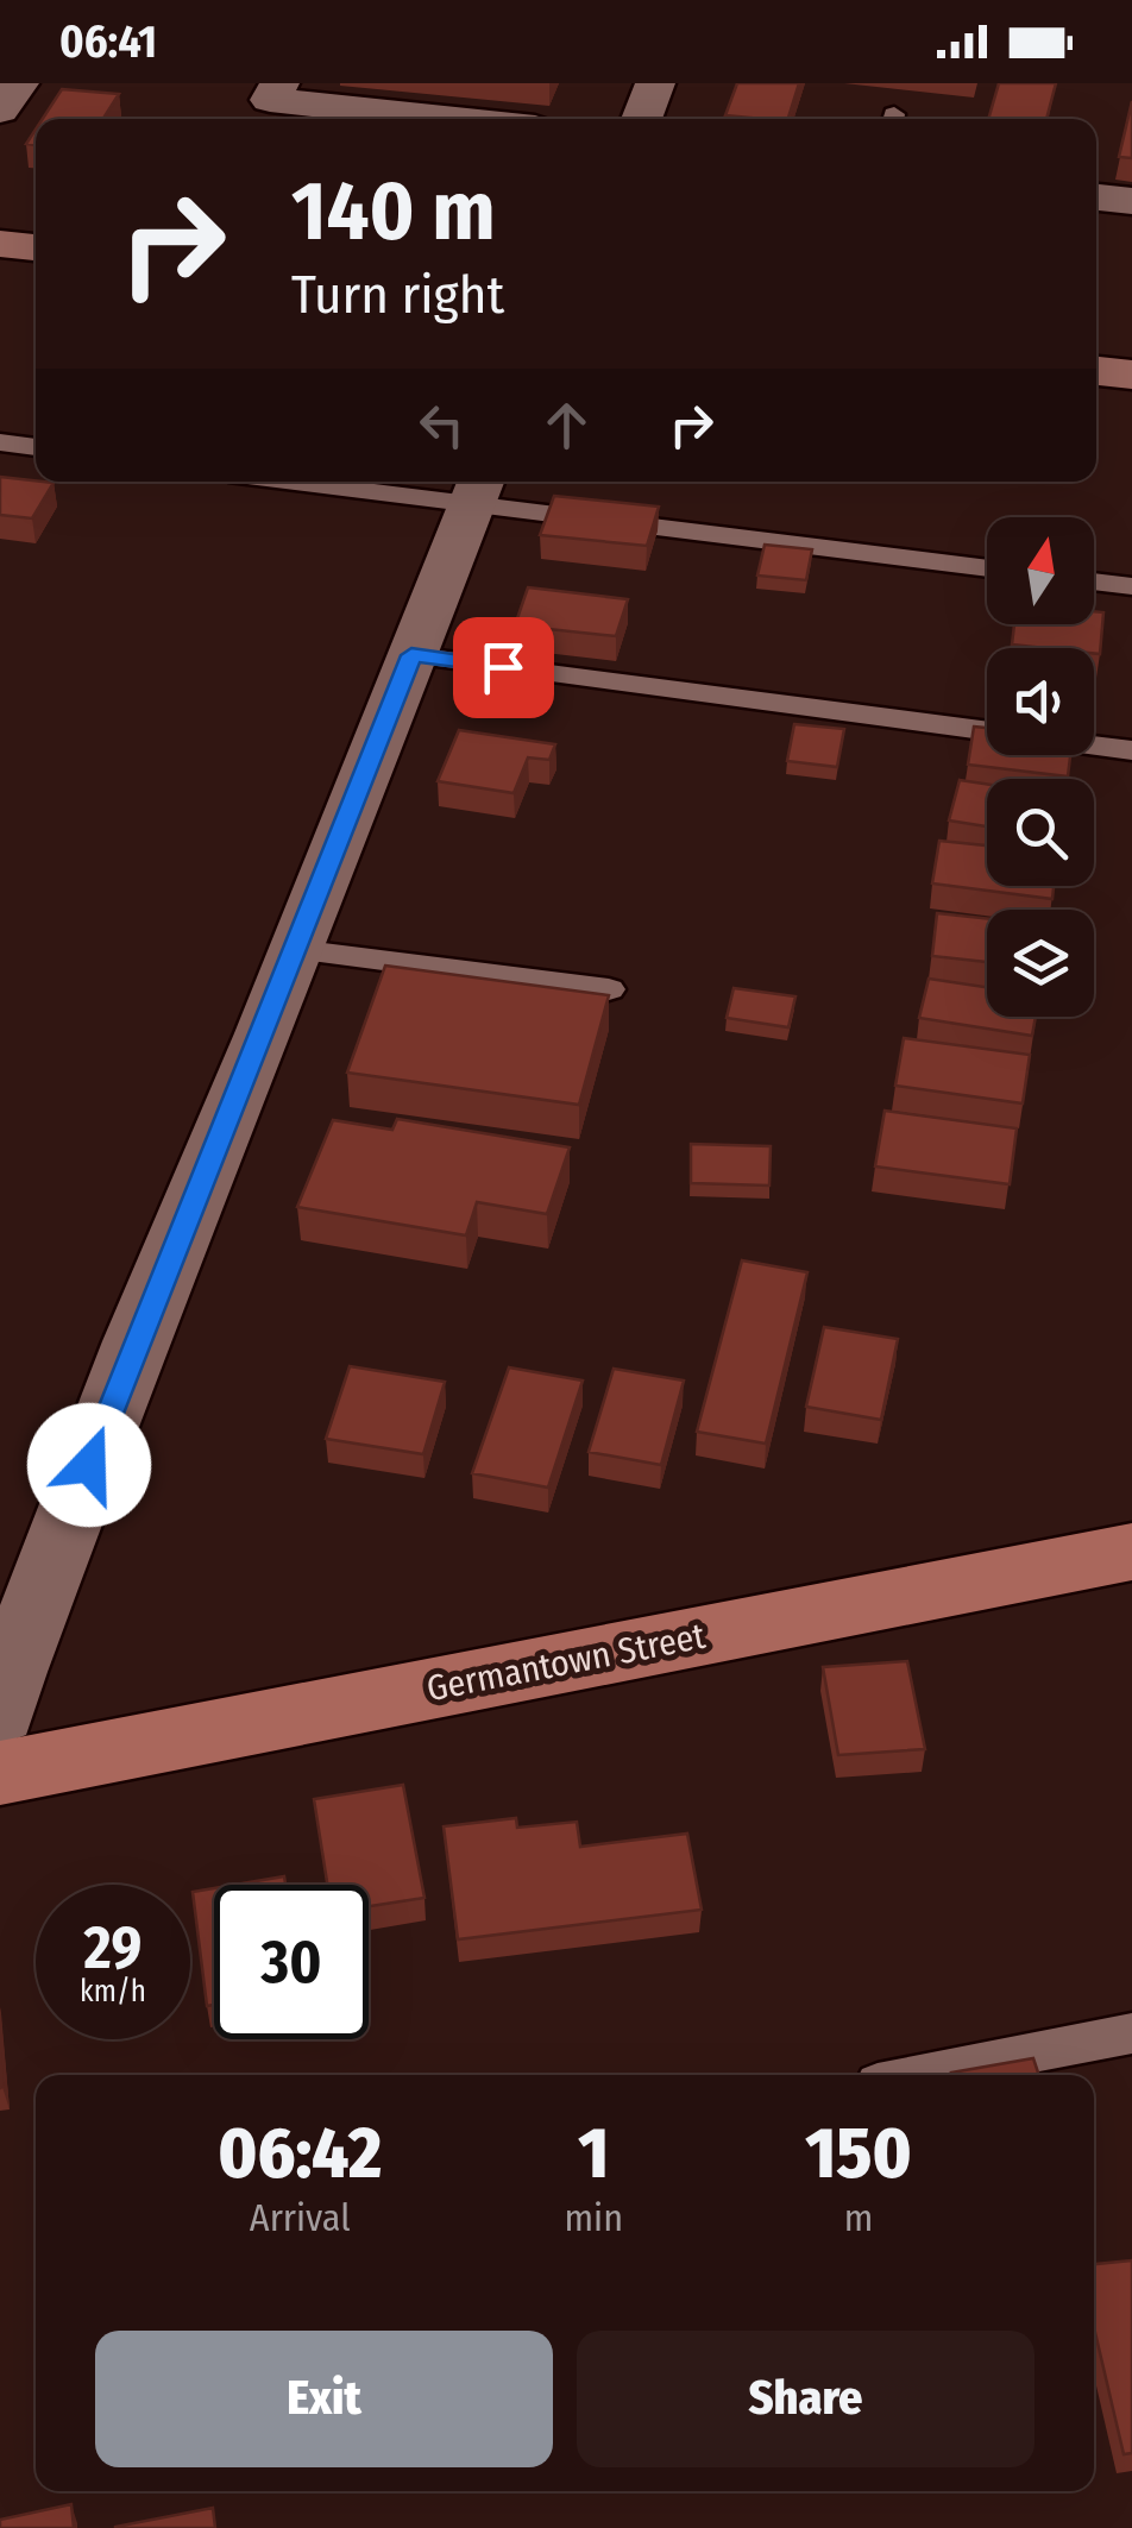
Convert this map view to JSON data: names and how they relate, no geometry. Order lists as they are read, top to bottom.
{
  "streets": {
    "main road": ["Germantown Street"]
  },
  "north": "top",
  "page": {
    "status": "06:41",
    "turn": ["140 m", "Turn right"],
    "speed": "29 km/h",
    "limit": "30",
    "eta": [
      "06:42",
      "Arrival",
      "1",
      "min",
      "150",
      "m"
    ],
    "buttons": ["Exit", "Share"]
  }
}
